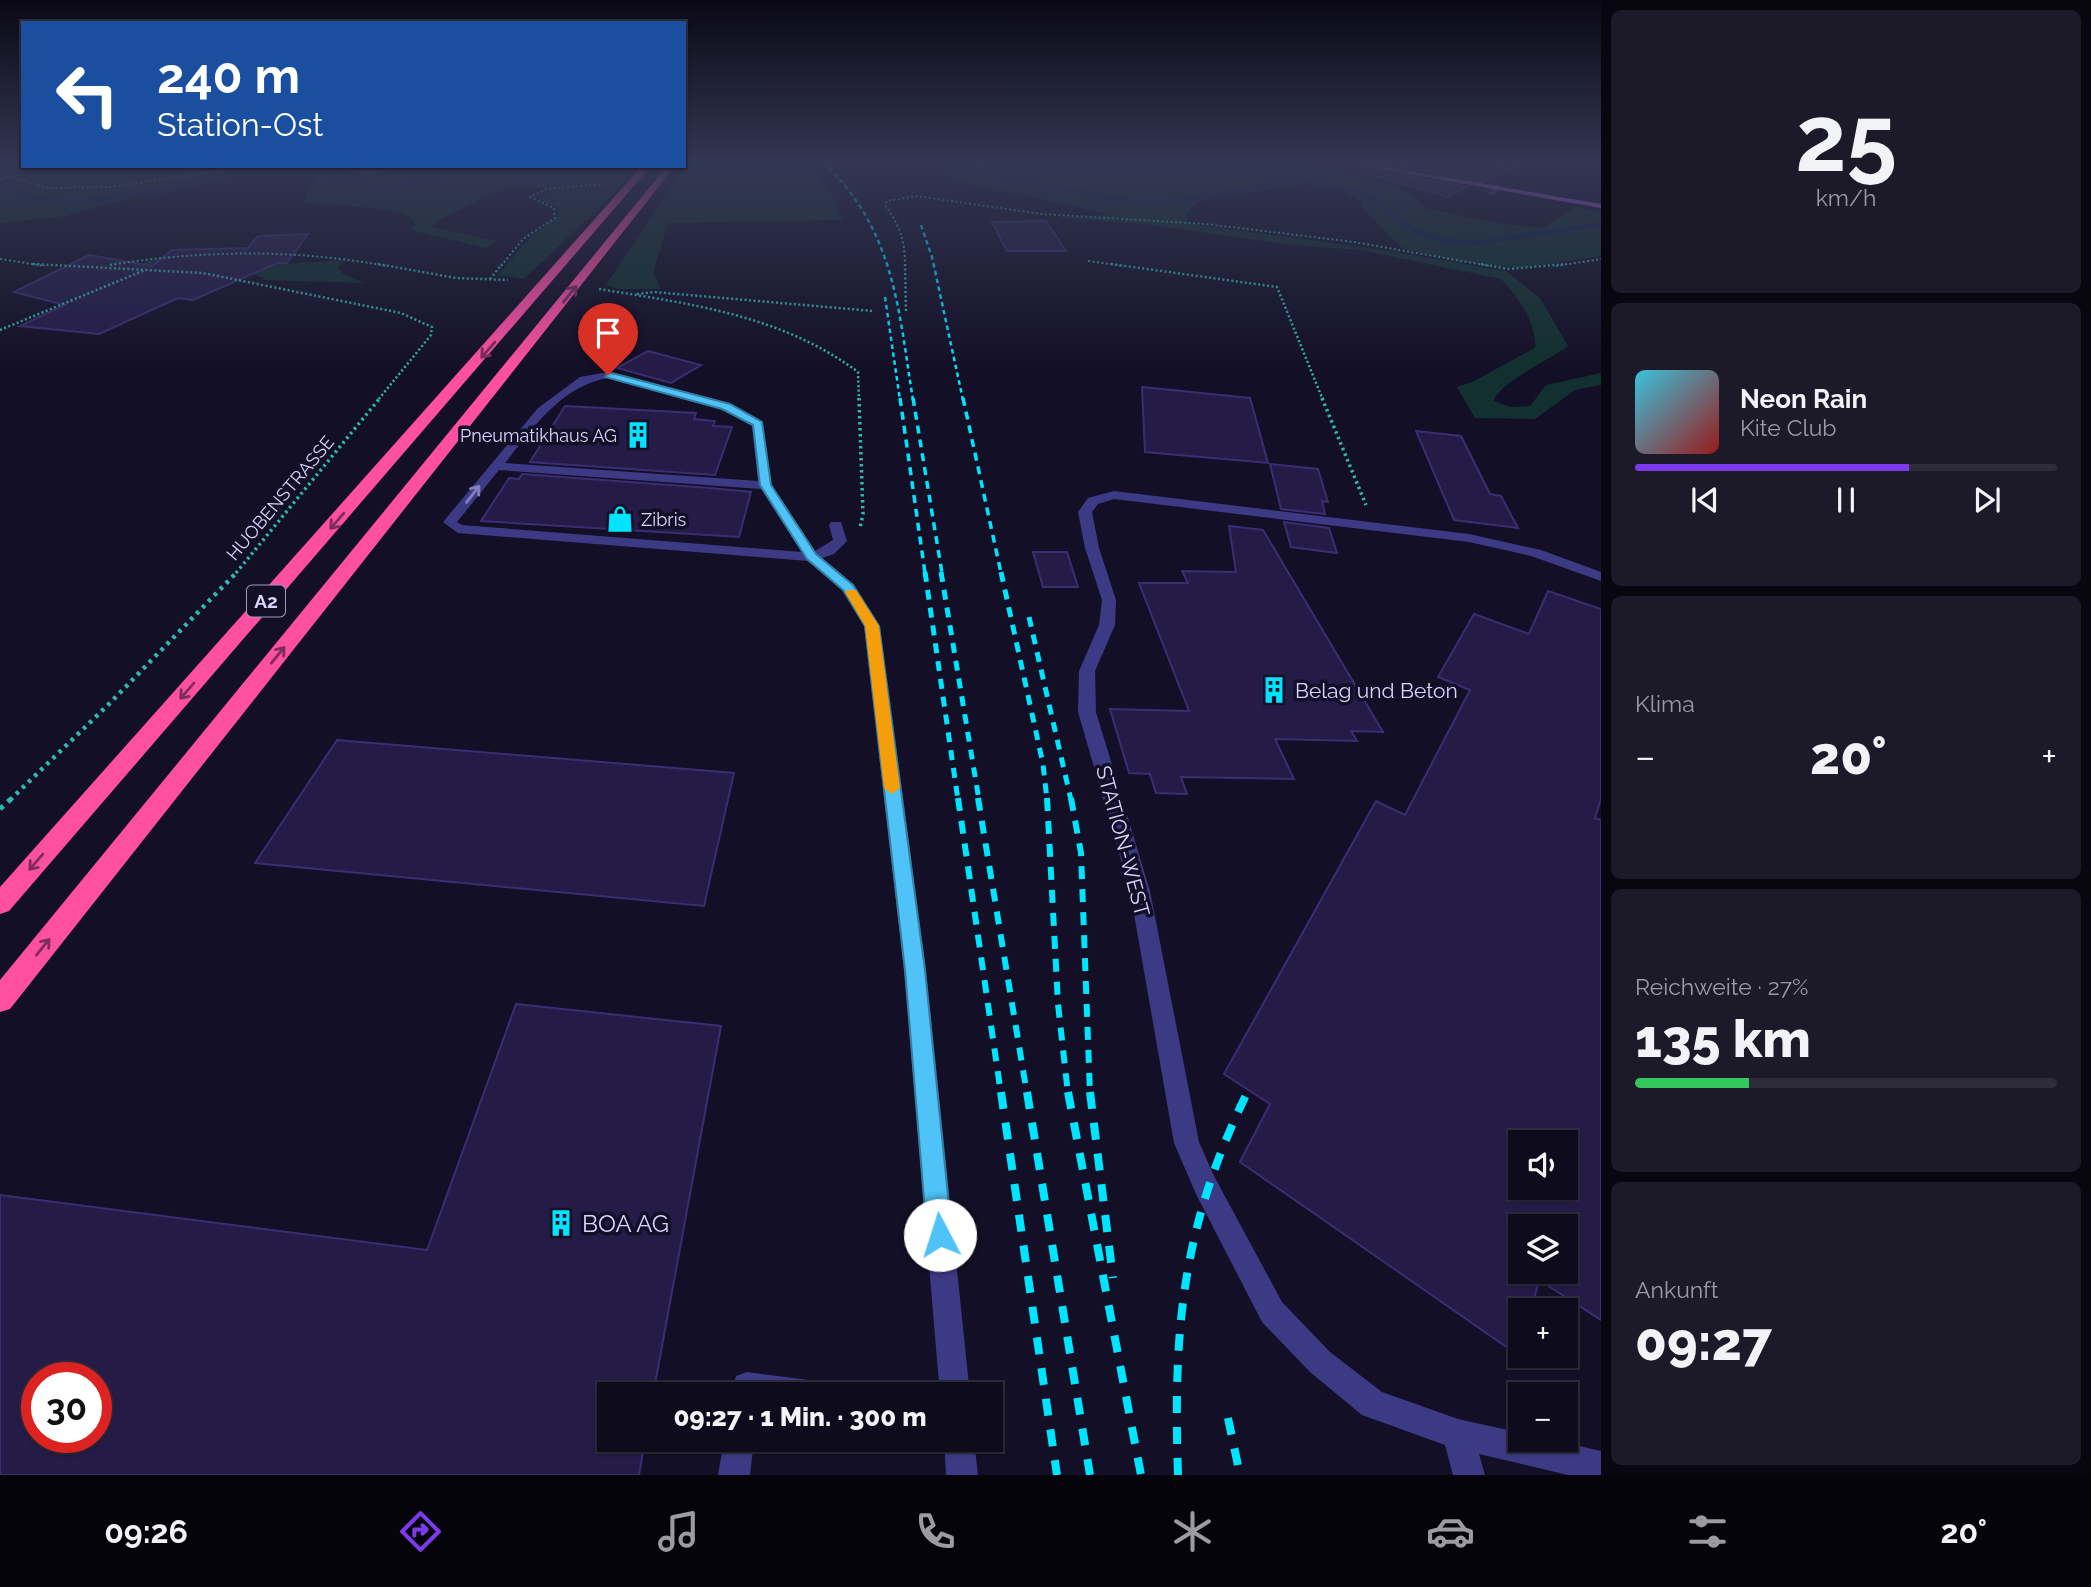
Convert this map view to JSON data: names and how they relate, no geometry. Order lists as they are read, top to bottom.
{
  "streets": {
    "highway": ["A2"],
    "street": ["STATION-WEST"],
    "path": ["HUOBENSTRASSE"]
  },
  "places": {
    "building": ["Pneumatikhaus AG", "Belag und Beton", "BOA AG"],
    "shop": ["Zibris"]
  },
  "page": {
    "tile": [
      ["25", "km/h"],
      "Klima",
      ["Reichweite · 27%", "135 km"],
      ["Ankunft", "09:27"]
    ],
    "turn": ["240 m", "Station-Ost"],
    "song": ["Neon Rain", "Kite Club"],
    "heat": ["−", "20°", "+"],
    "map_buttons": ["+", "−"],
    "limit": "30",
    "trip": "09:27 · 1 Min. · 300 m",
    "tabs": ["09:26", "20°"]
  }
}
